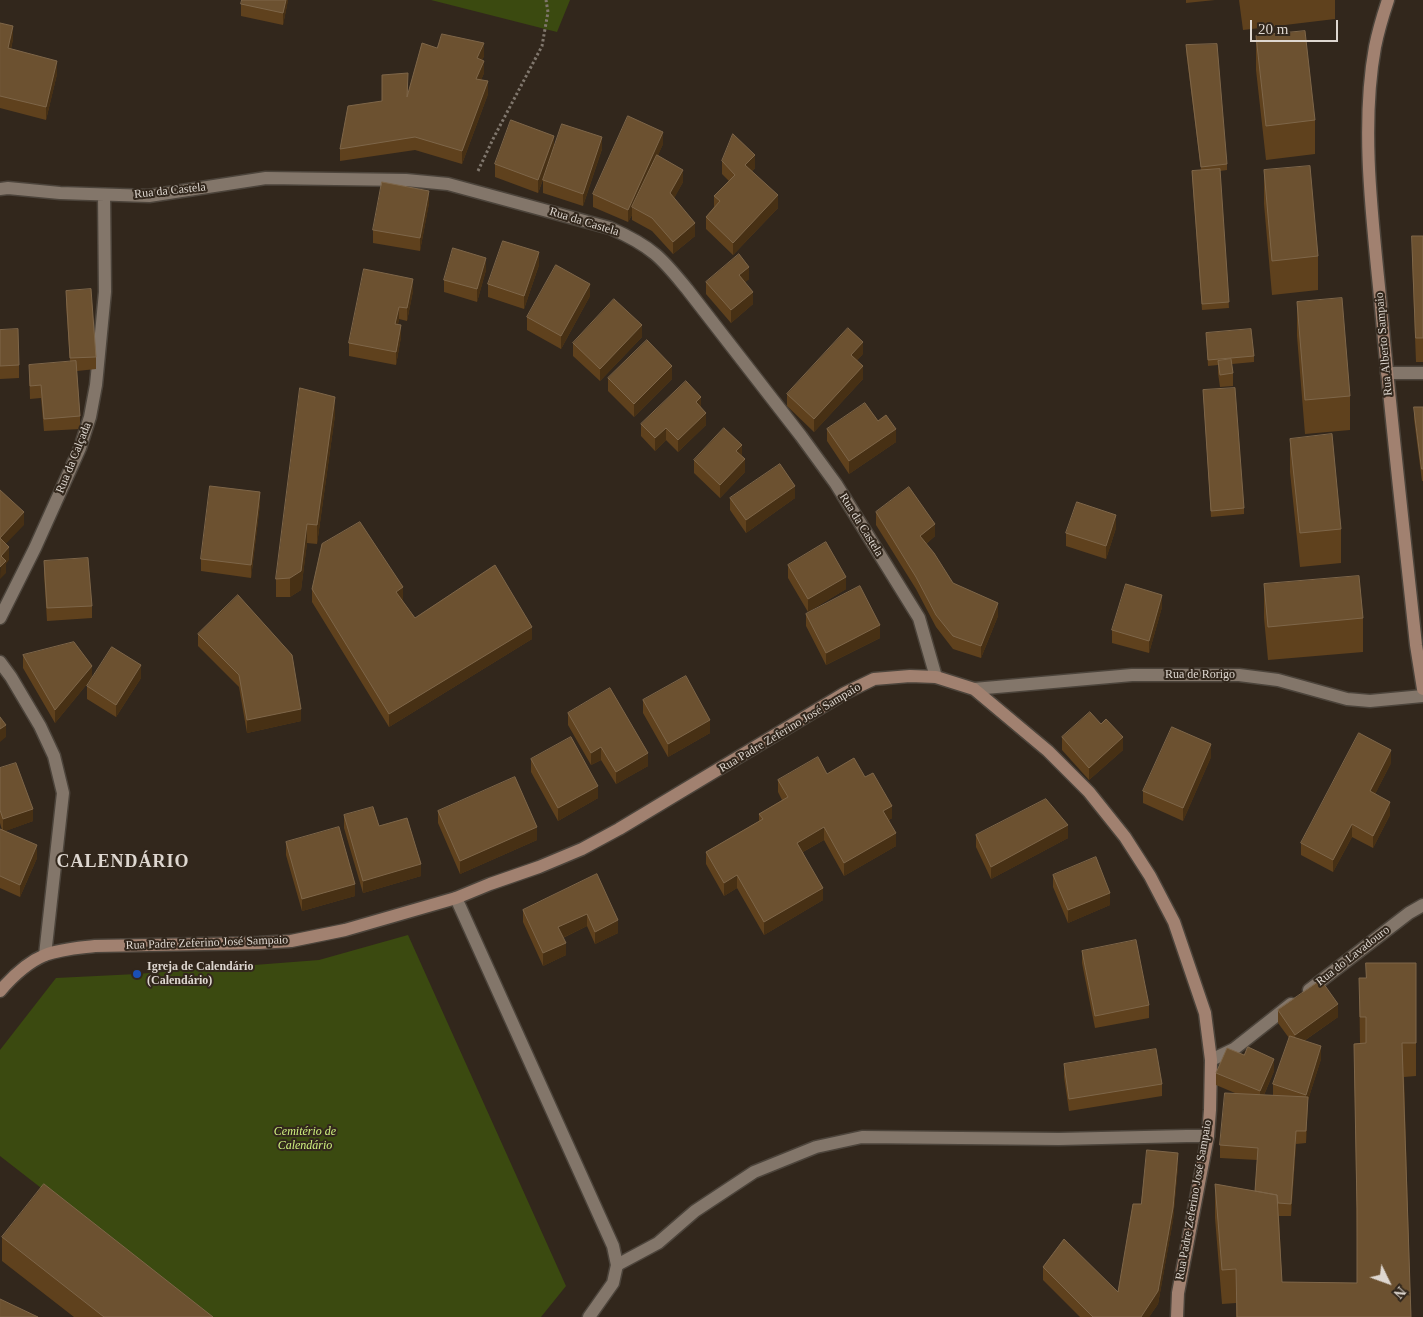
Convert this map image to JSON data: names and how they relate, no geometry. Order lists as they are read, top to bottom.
{
  "streets": {
    "street": [
      "Rua da Castela",
      "Rua Alberto Sampaio",
      "Rua da Calçada",
      "Rua de Rorigo",
      "Rua Padre Zeferino José Sampaio",
      "Rua do Lavadouro"
    ]
  },
  "crossings": [
    ["Rua da Castela", "Rua da Calçada"],
    ["Rua da Castela", "Rua Padre Zeferino José Sampaio"],
    ["Rua de Rorigo", "Rua Padre Zeferino José Sampaio"],
    ["Rua Padre Zeferino José Sampaio", "Rua do Lavadouro"]
  ],
  "districts": ["CALENDÁRIO"],
  "parks": ["Cemitério de Calendário"],
  "places": ["Igreja de Calendário (Calendário)"],
  "scale_bar": "20 m",
  "north": "bottom right"
}
